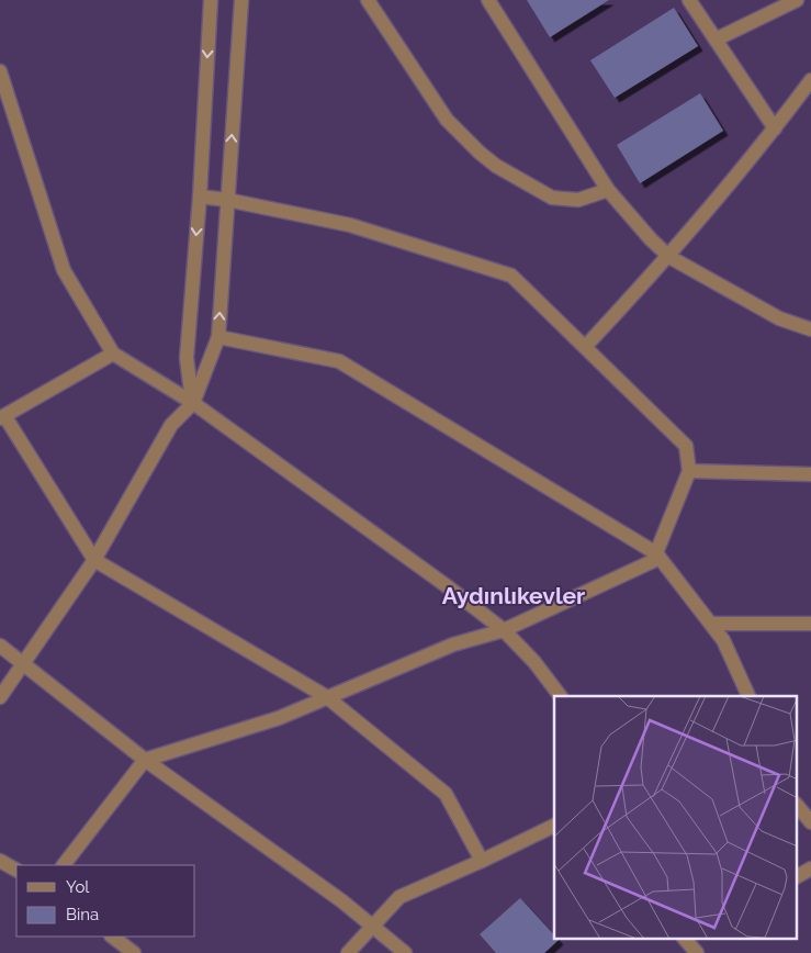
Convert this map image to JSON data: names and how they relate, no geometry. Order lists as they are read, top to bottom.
{
  "districts": ["Aydınlıkevler"],
  "legend": ["Yol", "Bina"]
}
